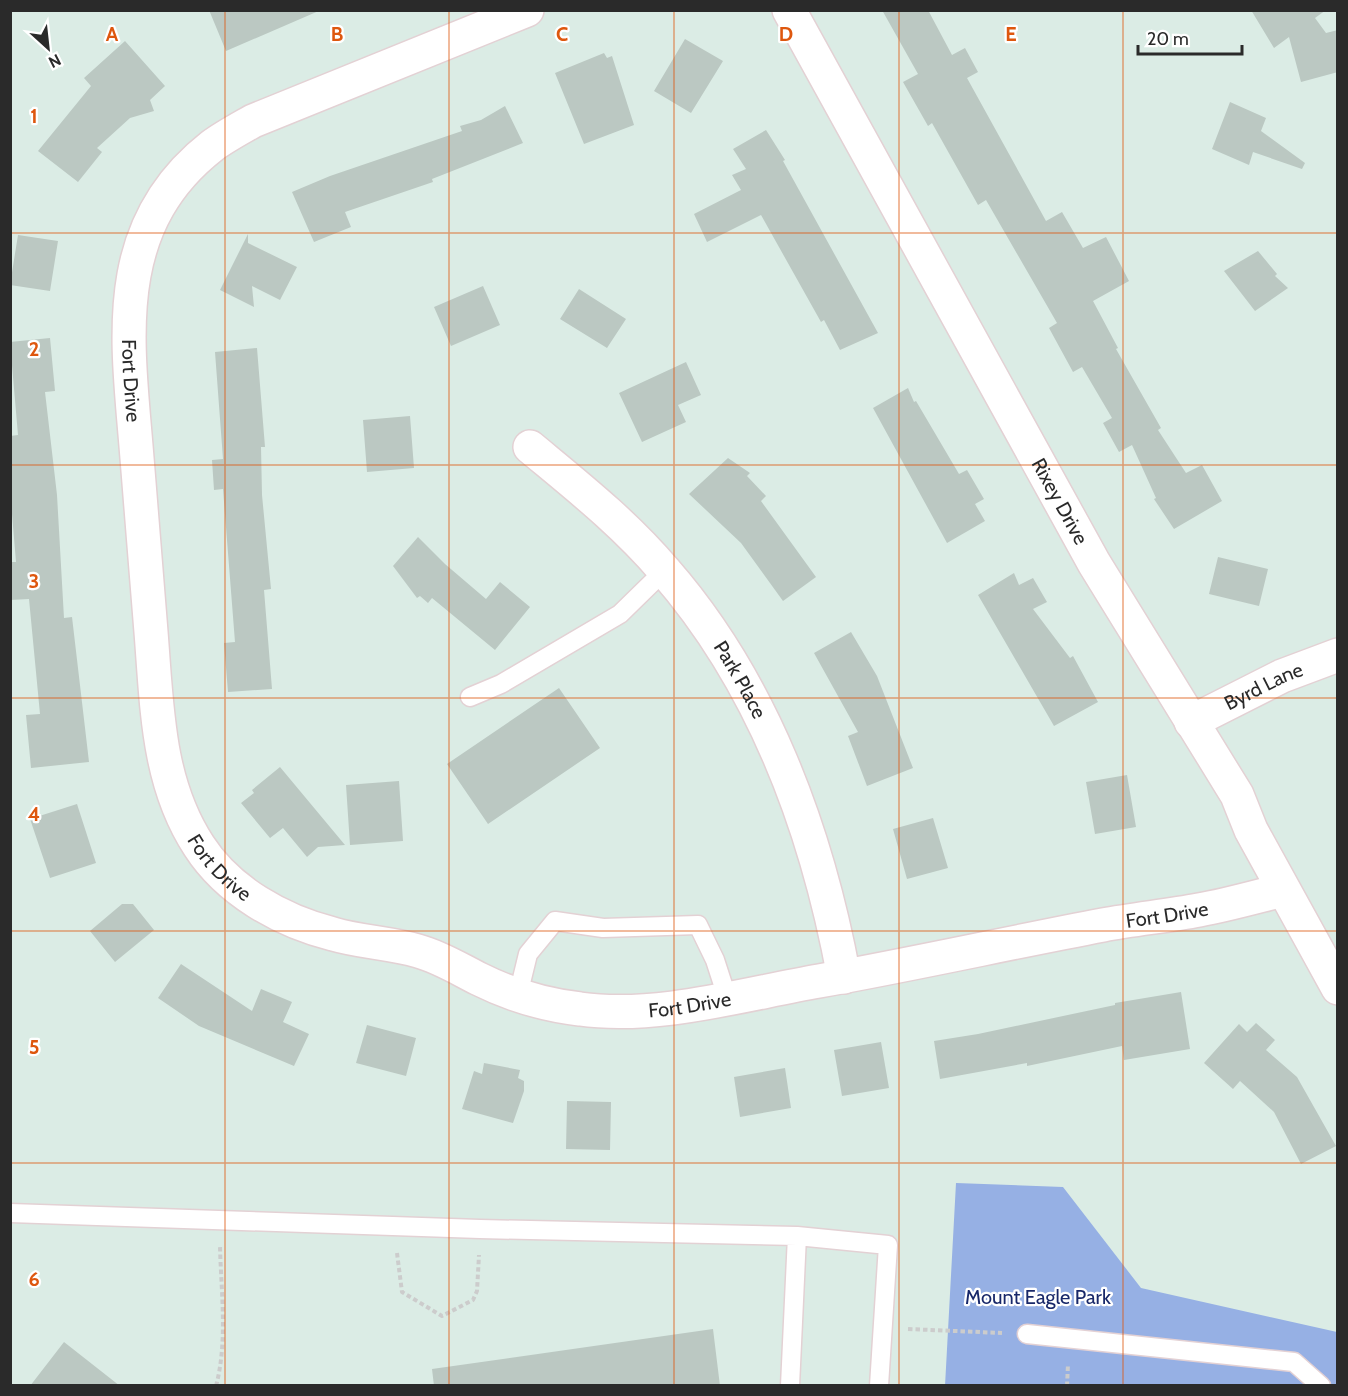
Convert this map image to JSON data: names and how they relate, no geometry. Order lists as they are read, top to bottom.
{
  "streets": {
    "street": [
      "Fort Drive",
      "Rixey Drive",
      "Park Place",
      "Byrd Lane"
    ]
  },
  "crossings": [
    ["Fort Drive", "Rixey Drive"],
    ["Fort Drive", "Park Place"],
    ["Rixey Drive", "Byrd Lane"]
  ],
  "parks": ["Mount Eagle Park"],
  "scale_bar": "20 m",
  "north": "bottom right",
  "grid": {
    "columns": [
      "A",
      "B",
      "C",
      "D",
      "E"
    ],
    "rows": [
      "1",
      "2",
      "3",
      "4",
      "5",
      "6"
    ]
  }
}
